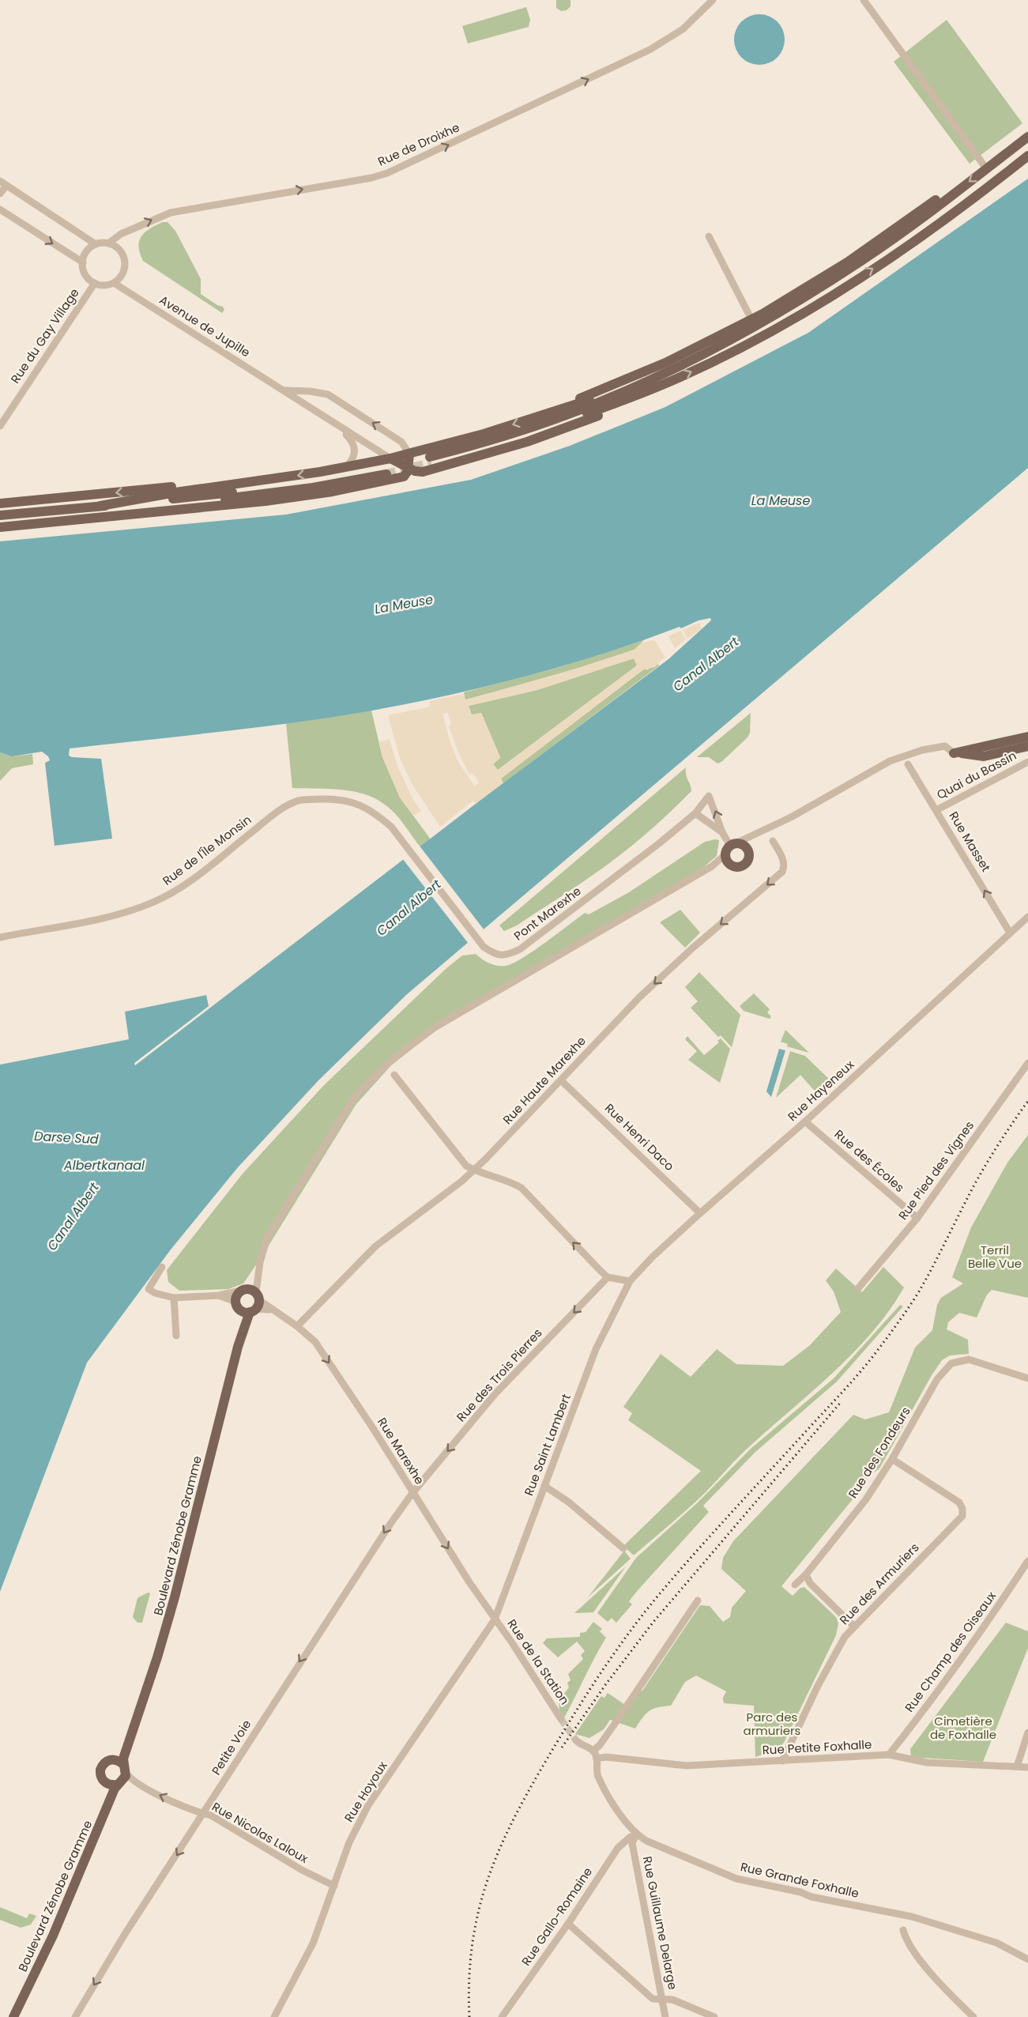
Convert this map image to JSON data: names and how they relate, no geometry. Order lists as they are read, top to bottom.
{
  "streets": {
    "main road": ["Boulevard Zénobe Gramme"],
    "street": [
      "Rue de Droixhe",
      "Avenue de Jupille",
      "Rue du Gay Village",
      "Quai du Bassin",
      "Rue Masset",
      "Rue de l'Île Monsin",
      "Pont Marexhe",
      "Rue Haute Marexhe",
      "Rue Hayeneux",
      "Rue Henri Daco",
      "Rue des Écoles",
      "Rue Pied des Vignes",
      "Rue des Trois Pierres",
      "Rue Saint Lambert",
      "Rue Marexhe",
      "Rue des Fondeurs",
      "Rue des Armuriers",
      "Rue Champ des Oiseaux",
      "Rue de la Station",
      "Petite Voie",
      "Rue Petite Foxhalle",
      "Rue Hoyoux",
      "Rue Nicolas Laloux",
      "Rue Grande Foxhalle",
      "Rue Gallo-Romaine",
      "Rue Guillaume Delarge"
    ]
  },
  "crossings": [
    ["Rue de Droixhe", "Avenue de Jupille"],
    ["Rue de Droixhe", "Rue du Gay Village"],
    ["Avenue de Jupille", "Rue du Gay Village"],
    ["Quai du Bassin", "Rue Masset"],
    ["Rue Masset", "Rue Hayeneux"],
    ["Rue de l'Île Monsin", "Pont Marexhe"],
    ["Rue Haute Marexhe", "Rue Henri Daco"],
    ["Rue Haute Marexhe", "Rue Marexhe"],
    ["Rue Hayeneux", "Rue Henri Daco"],
    ["Rue Hayeneux", "Rue des Écoles"],
    ["Rue Hayeneux", "Rue Saint Lambert"],
    ["Rue des Écoles", "Rue Pied des Vignes"],
    ["Rue des Trois Pierres", "Rue Marexhe"],
    ["Rue des Trois Pierres", "Petite Voie"],
    ["Rue Saint Lambert", "Rue Marexhe"],
    ["Rue Saint Lambert", "Rue de la Station"],
    ["Rue Saint Lambert", "Rue Hoyoux"],
    ["Rue Marexhe", "Boulevard Zénobe Gramme"],
    ["Rue Marexhe", "Rue de la Station"],
    ["Rue Marexhe", "Petite Voie"],
    ["Rue Marexhe", "Rue Hoyoux"],
    ["Rue des Fondeurs", "Rue des Armuriers"],
    ["Boulevard Zénobe Gramme", "Rue Nicolas Laloux"],
    ["Rue des Armuriers", "Rue Petite Foxhalle"],
    ["Rue Champ des Oiseaux", "Rue Petite Foxhalle"],
    ["Rue de la Station", "Rue Hoyoux"],
    ["Petite Voie", "Rue Nicolas Laloux"],
    ["Rue Petite Foxhalle", "Rue Grande Foxhalle"],
    ["Rue Hoyoux", "Rue Nicolas Laloux"],
    ["Rue Grande Foxhalle", "Rue Gallo-Romaine"],
    ["Rue Grande Foxhalle", "Rue Guillaume Delarge"],
    ["Rue Gallo-Romaine", "Rue Guillaume Delarge"]
  ],
  "one_way": [
    "Rue de Droixhe",
    "Rue Masset",
    "Rue Haute Marexhe",
    "Rue des Trois Pierres",
    "Rue Marexhe",
    "Petite Voie",
    "Rue Nicolas Laloux"
  ],
  "water": [
    "La Meuse",
    "Canal Albert",
    "Darse Sud",
    "Albertkanaal"
  ],
  "parks": ["Terril Belle Vue", "Parc des armuriers", "Cimetière de Foxhalle"]
}
